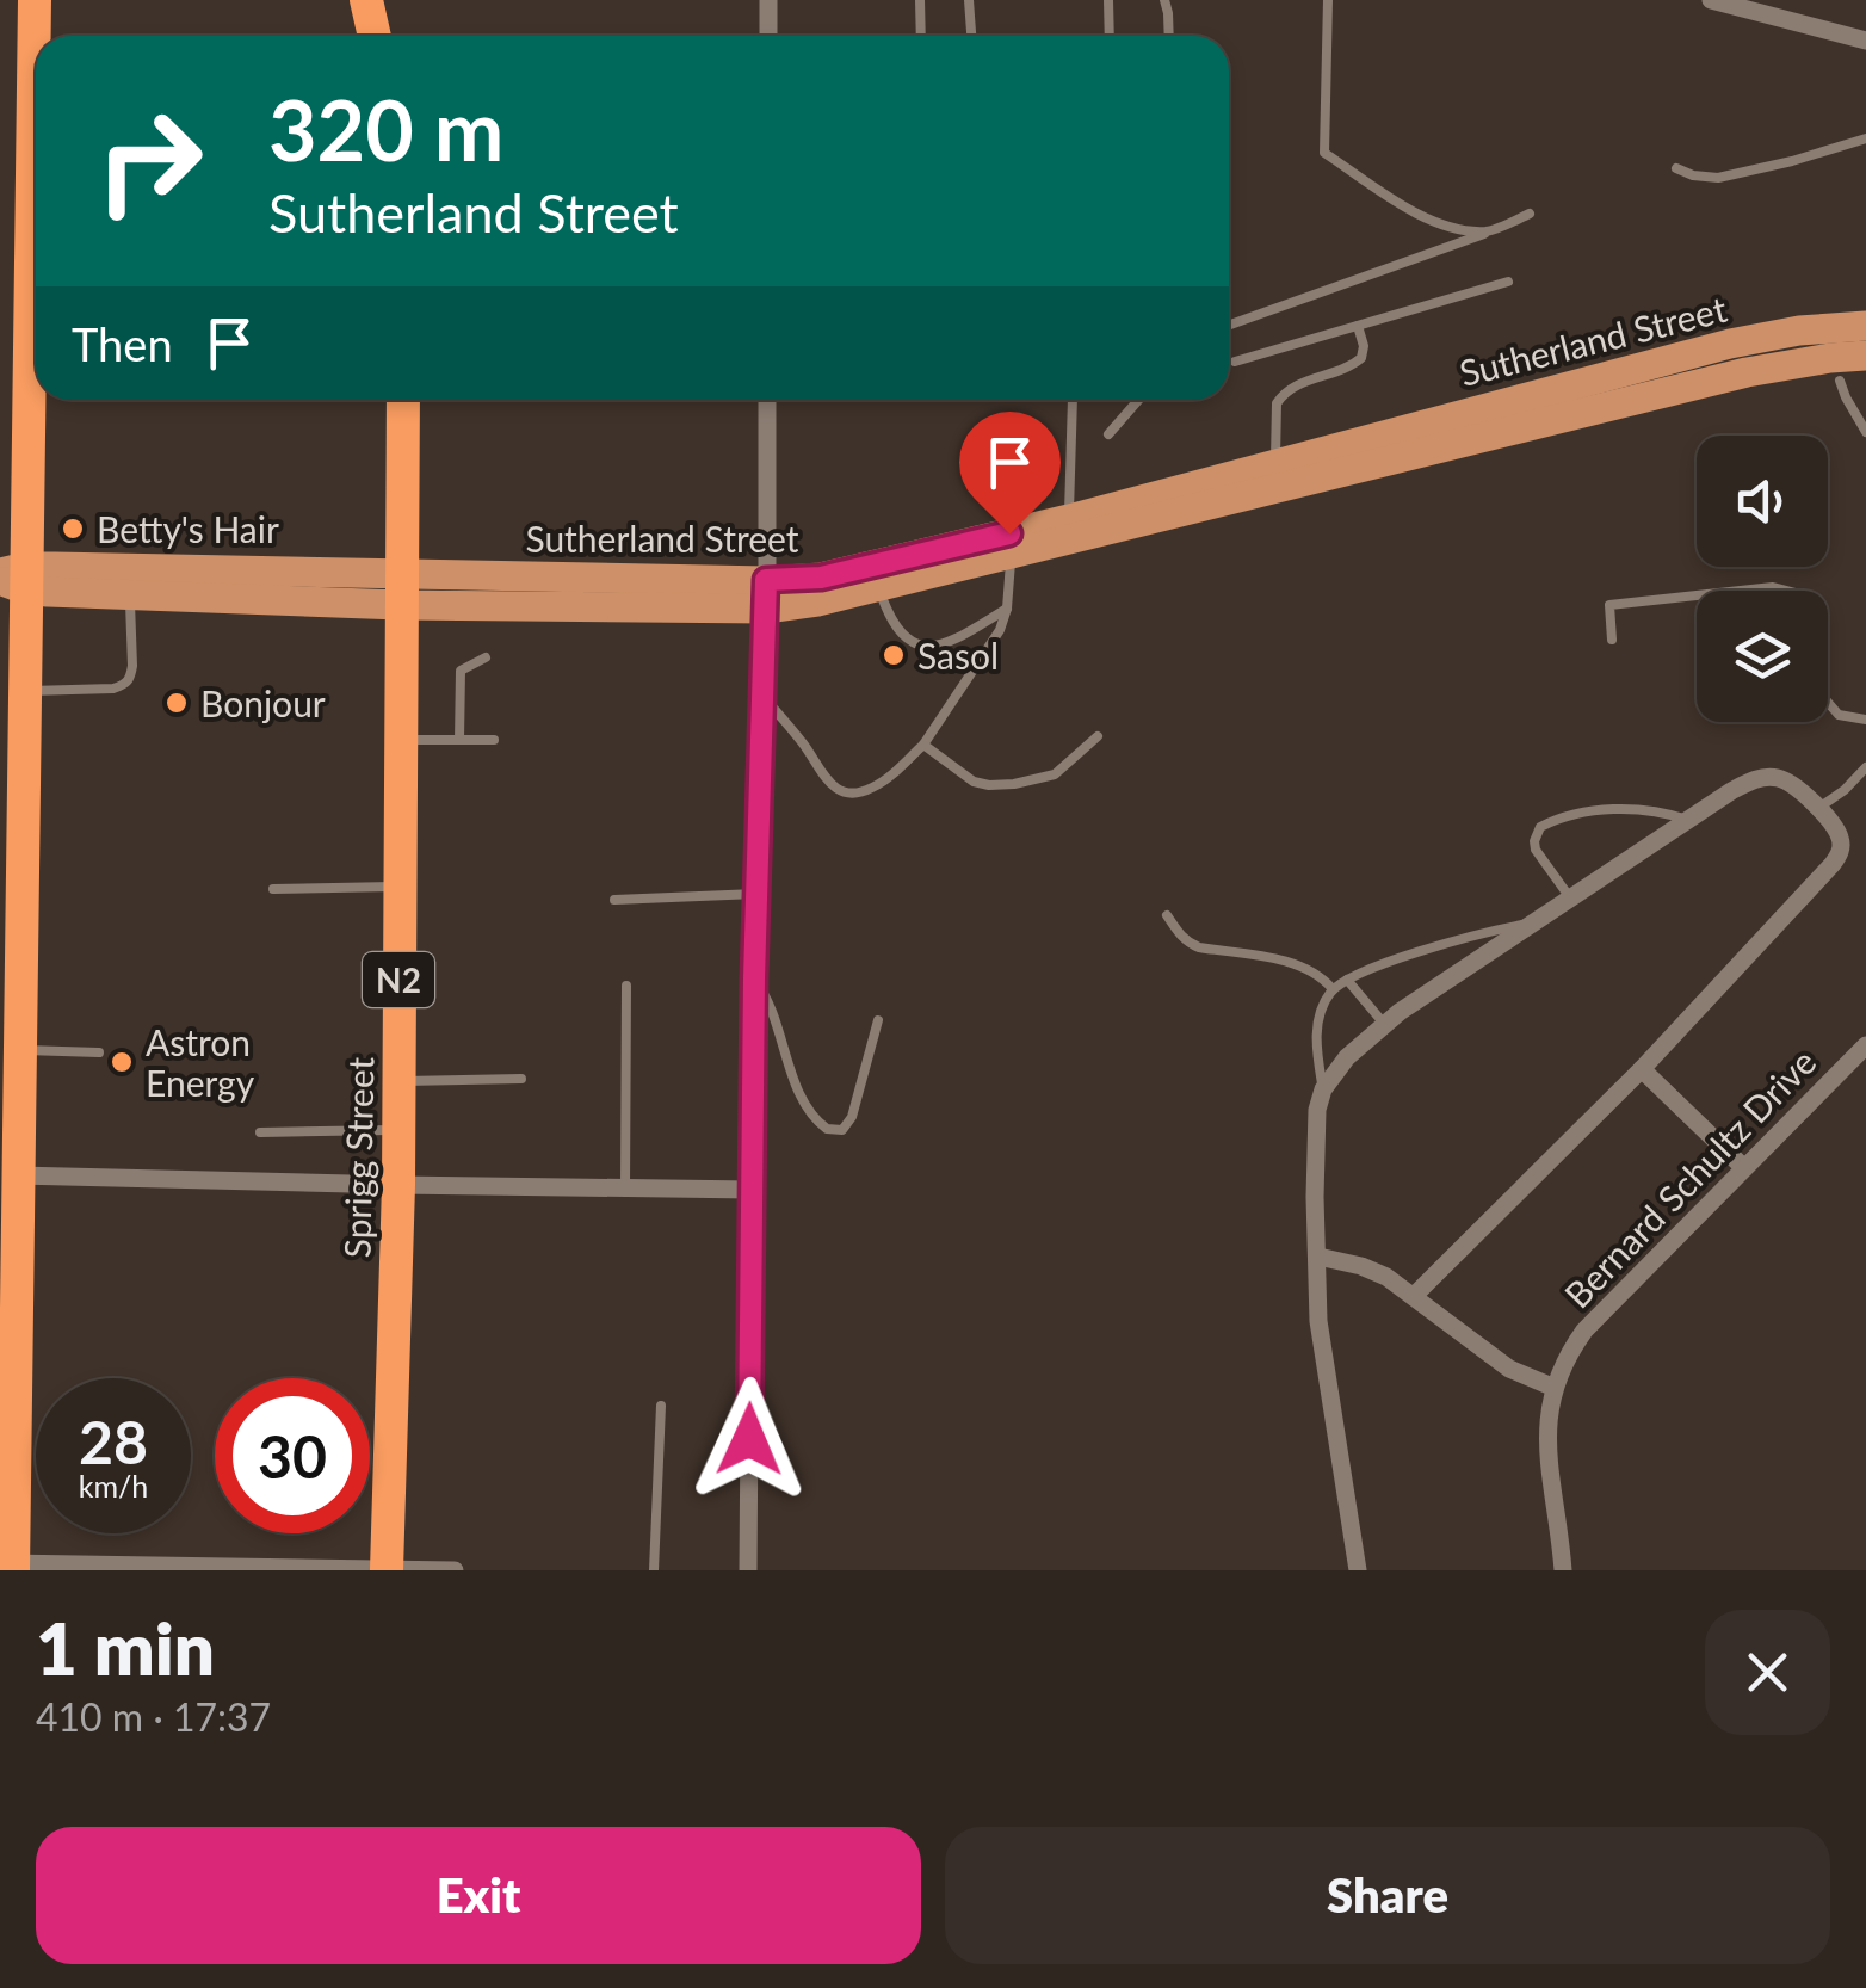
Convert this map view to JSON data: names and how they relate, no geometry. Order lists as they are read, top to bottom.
{
  "streets": {
    "highway": ["N2", "Sprigg Street"],
    "main road": ["Sutherland Street"],
    "street": ["Bernard Schultz Drive"]
  },
  "crossings": [
    ["Sutherland Street", "Sprigg Street"]
  ],
  "places": [
    "Betty's Hair",
    "Sasol",
    "Bonjour",
    "Astron Energy"
  ],
  "page": {
    "turn": ["320 m", "Sutherland Street"],
    "then": "Then",
    "speed": "28 km/h",
    "limit": "30",
    "heading": ["1 min", "410 m · 17:37"],
    "buttons": ["Exit", "Share"]
  }
}
